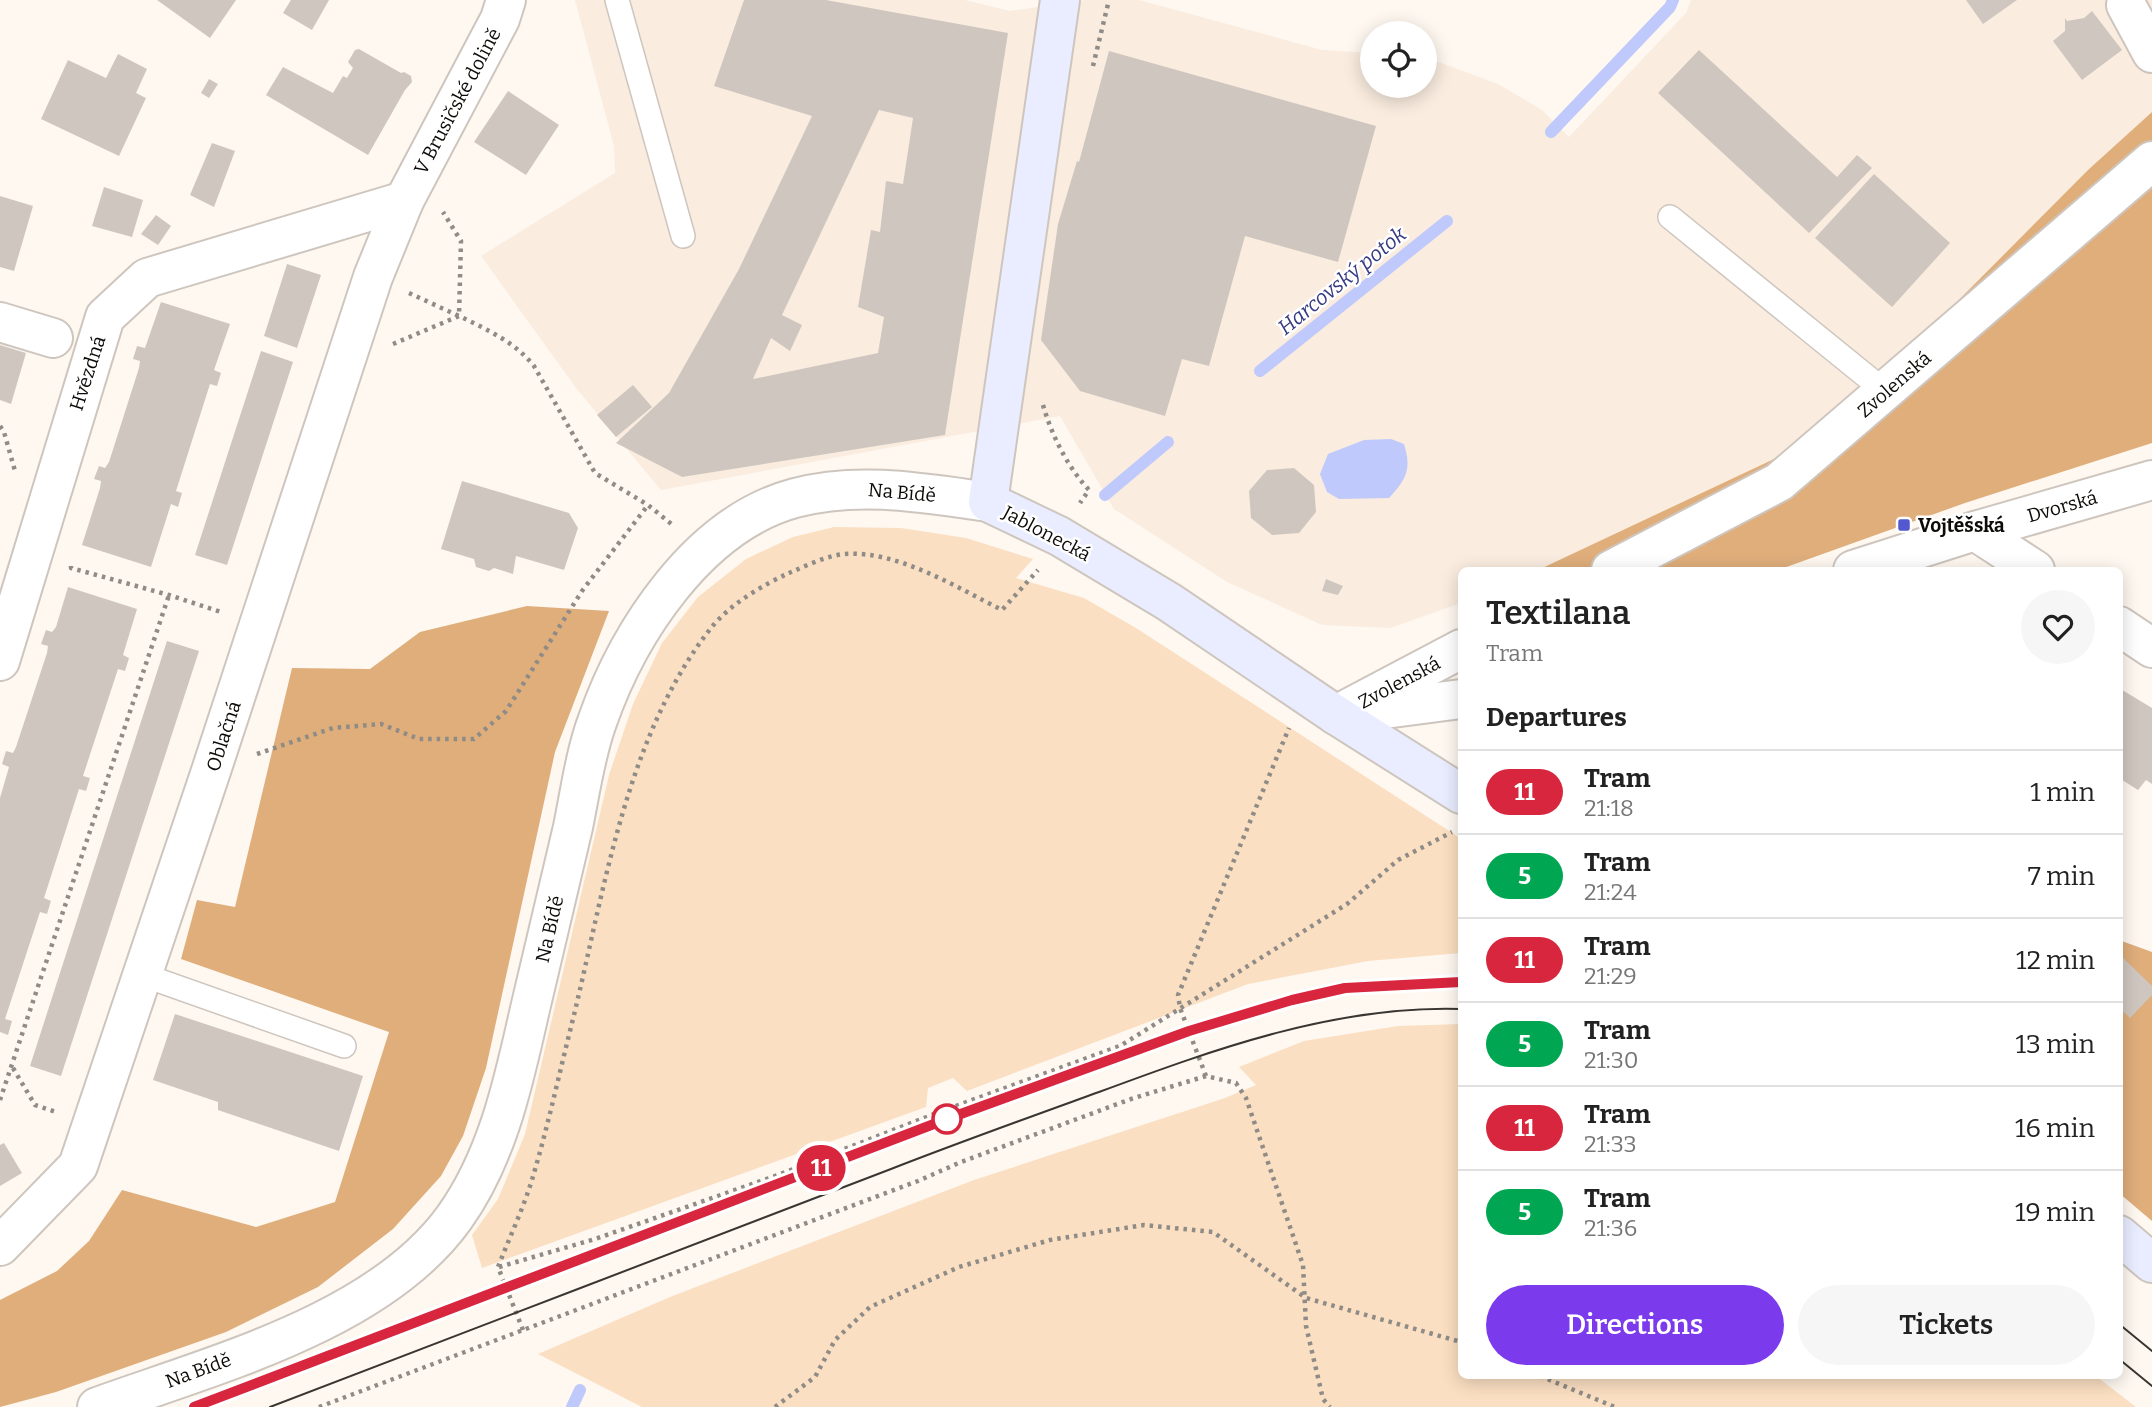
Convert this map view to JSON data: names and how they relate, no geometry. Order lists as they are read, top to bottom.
{
  "streets": {
    "main road": ["Jablonecká"],
    "street": [
      "V Brusičské dolině",
      "Hvězdná",
      "Zvolenská",
      "Na Bídě",
      "Dvorská",
      "Oblačná"
    ]
  },
  "crossings": [
    ["V Brusičské dolině", "Hvězdná"],
    ["V Brusičské dolině", "Oblačná"],
    ["Hvězdná", "Oblačná"],
    ["Zvolenská", "Jablonecká"],
    ["Na Bídě", "Jablonecká"]
  ],
  "water": ["Harcovský potok"],
  "places": {
    "transit": ["Vojtěšská"]
  },
  "lines": ["tram line 11"],
  "page": {
    "on_map": "11",
    "heading": [
      ["Textilana", "Tram"],
      "Departures"
    ],
    "list": [
      {
        "mark": "11",
        "name": "Tram",
        "note": "21:18",
        "value": "1 min"
      },
      {
        "mark": "5",
        "name": "Tram",
        "note": "21:24",
        "value": "7 min"
      },
      {
        "mark": "11",
        "name": "Tram",
        "note": "21:29",
        "value": "12 min"
      },
      {
        "mark": "5",
        "name": "Tram",
        "note": "21:30",
        "value": "13 min"
      },
      {
        "mark": "11",
        "name": "Tram",
        "note": "21:33",
        "value": "16 min"
      },
      {
        "mark": "5",
        "name": "Tram",
        "note": "21:36",
        "value": "19 min"
      }
    ],
    "buttons": ["Directions", "Tickets"]
  }
}
